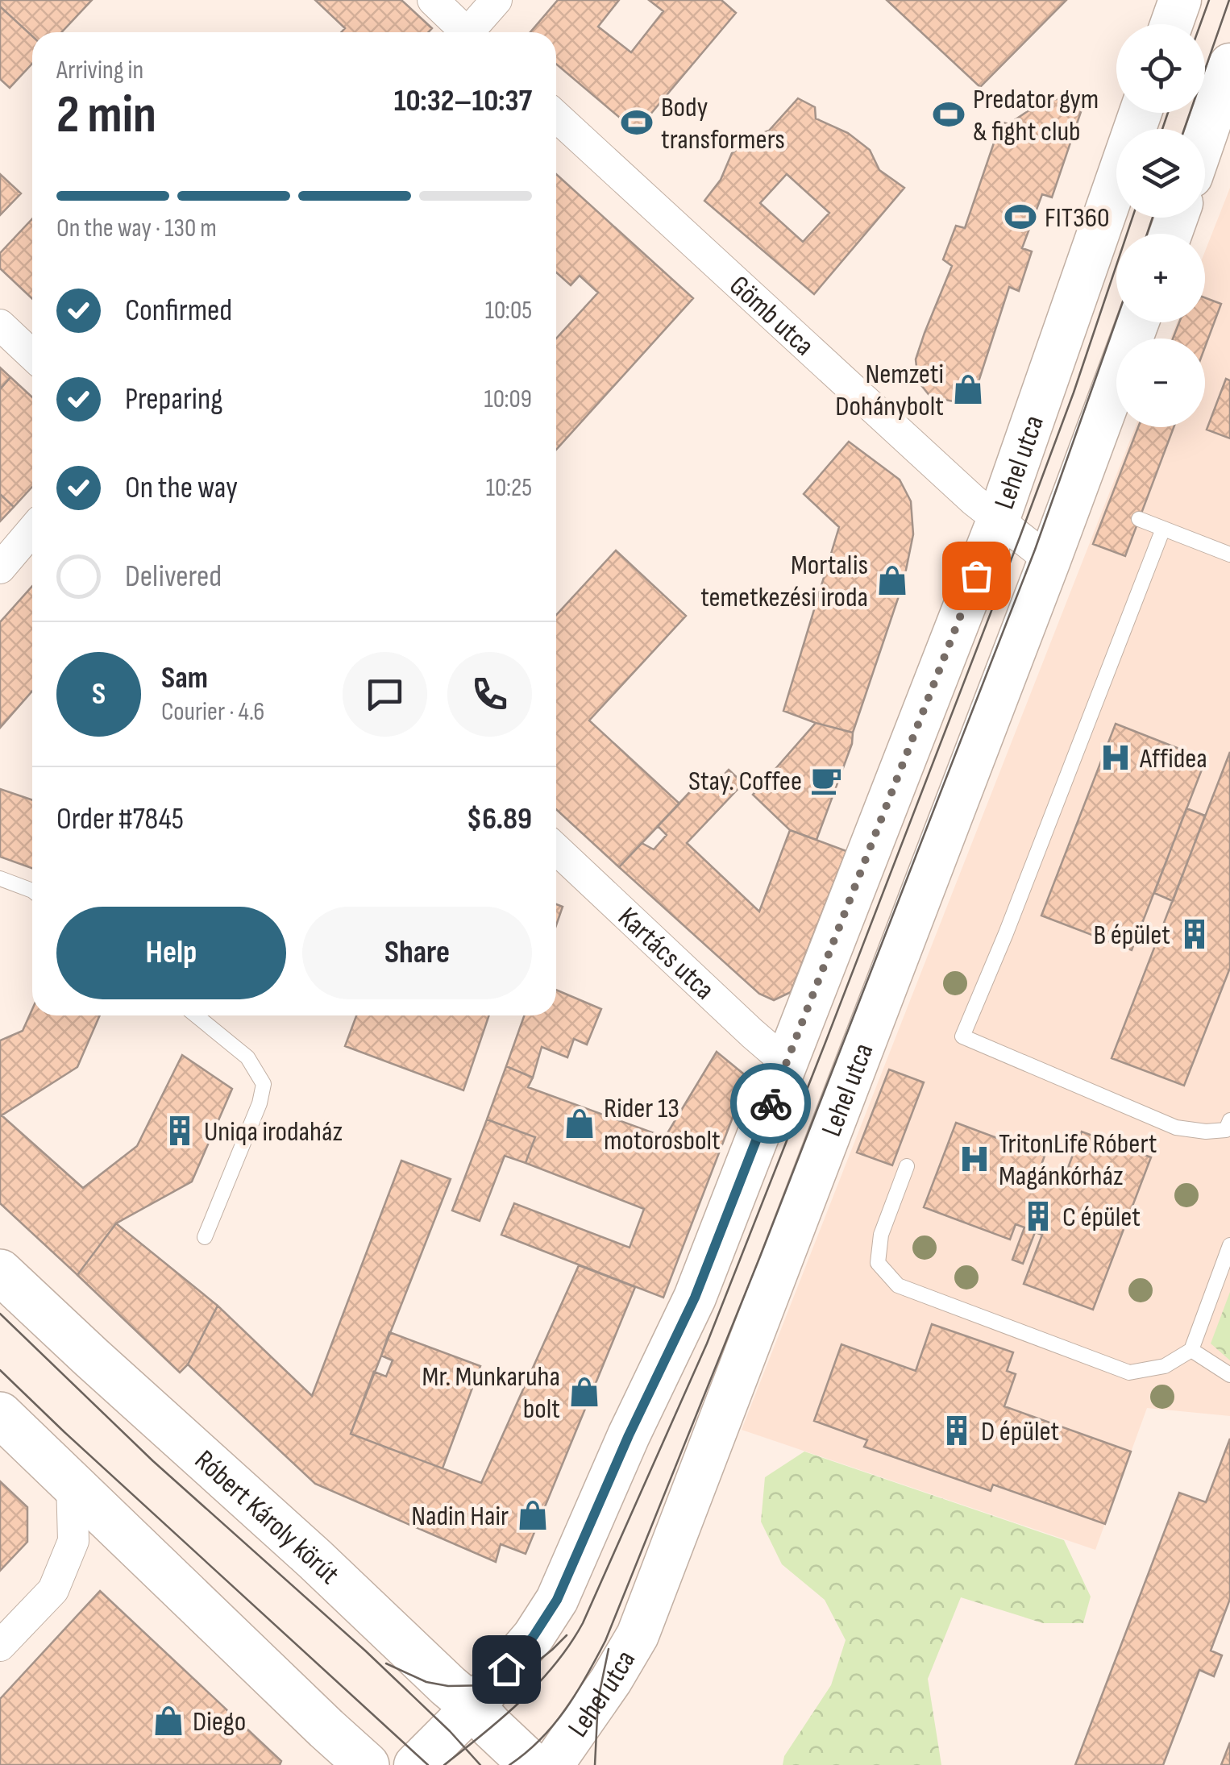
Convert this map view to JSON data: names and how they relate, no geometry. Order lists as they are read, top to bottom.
{
  "streets": {
    "main road": ["Lehel utca", "Róbert Károly körút"],
    "street": ["Gömb utca", "Kartács utca"]
  },
  "crossings": [
    ["Gömb utca", "Lehel utca"],
    ["Lehel utca", "Kartács utca"],
    ["Lehel utca", "Róbert Károly körút"]
  ],
  "places": {
    "sports": ["Predator gym & fight club", "Body transformers", "FIT360"],
    "shop": [
      "Nemzeti Dohánybolt",
      "Mortalis temetkezési iroda",
      "Rider 13 motorosbolt",
      "Mr. Munkaruha bolt",
      "Nadin Hair",
      "Diego"
    ],
    "hospital": ["Affidea", "TritonLife Róbert Magánkórház"],
    "cafe": ["Stay. Coffee"],
    "building": [
      "B épület",
      "Uniqa irodaház",
      "C épület",
      "D épület"
    ]
  },
  "page": {
    "map_buttons": ["+", "−"],
    "heading": ["2 min", "Arriving in", "10:32–10:37"],
    "panel": [
      "Sam",
      "Courier · 4.6",
      "Order #7845",
      "$6.89"
    ],
    "bar": "On the way · 130 m",
    "list": [
      ["Confirmed", "10:05"],
      ["Preparing", "10:09"],
      ["On the way", "10:25"],
      "Delivered"
    ],
    "round": "S",
    "buttons": ["Help", "Share"]
  }
}
